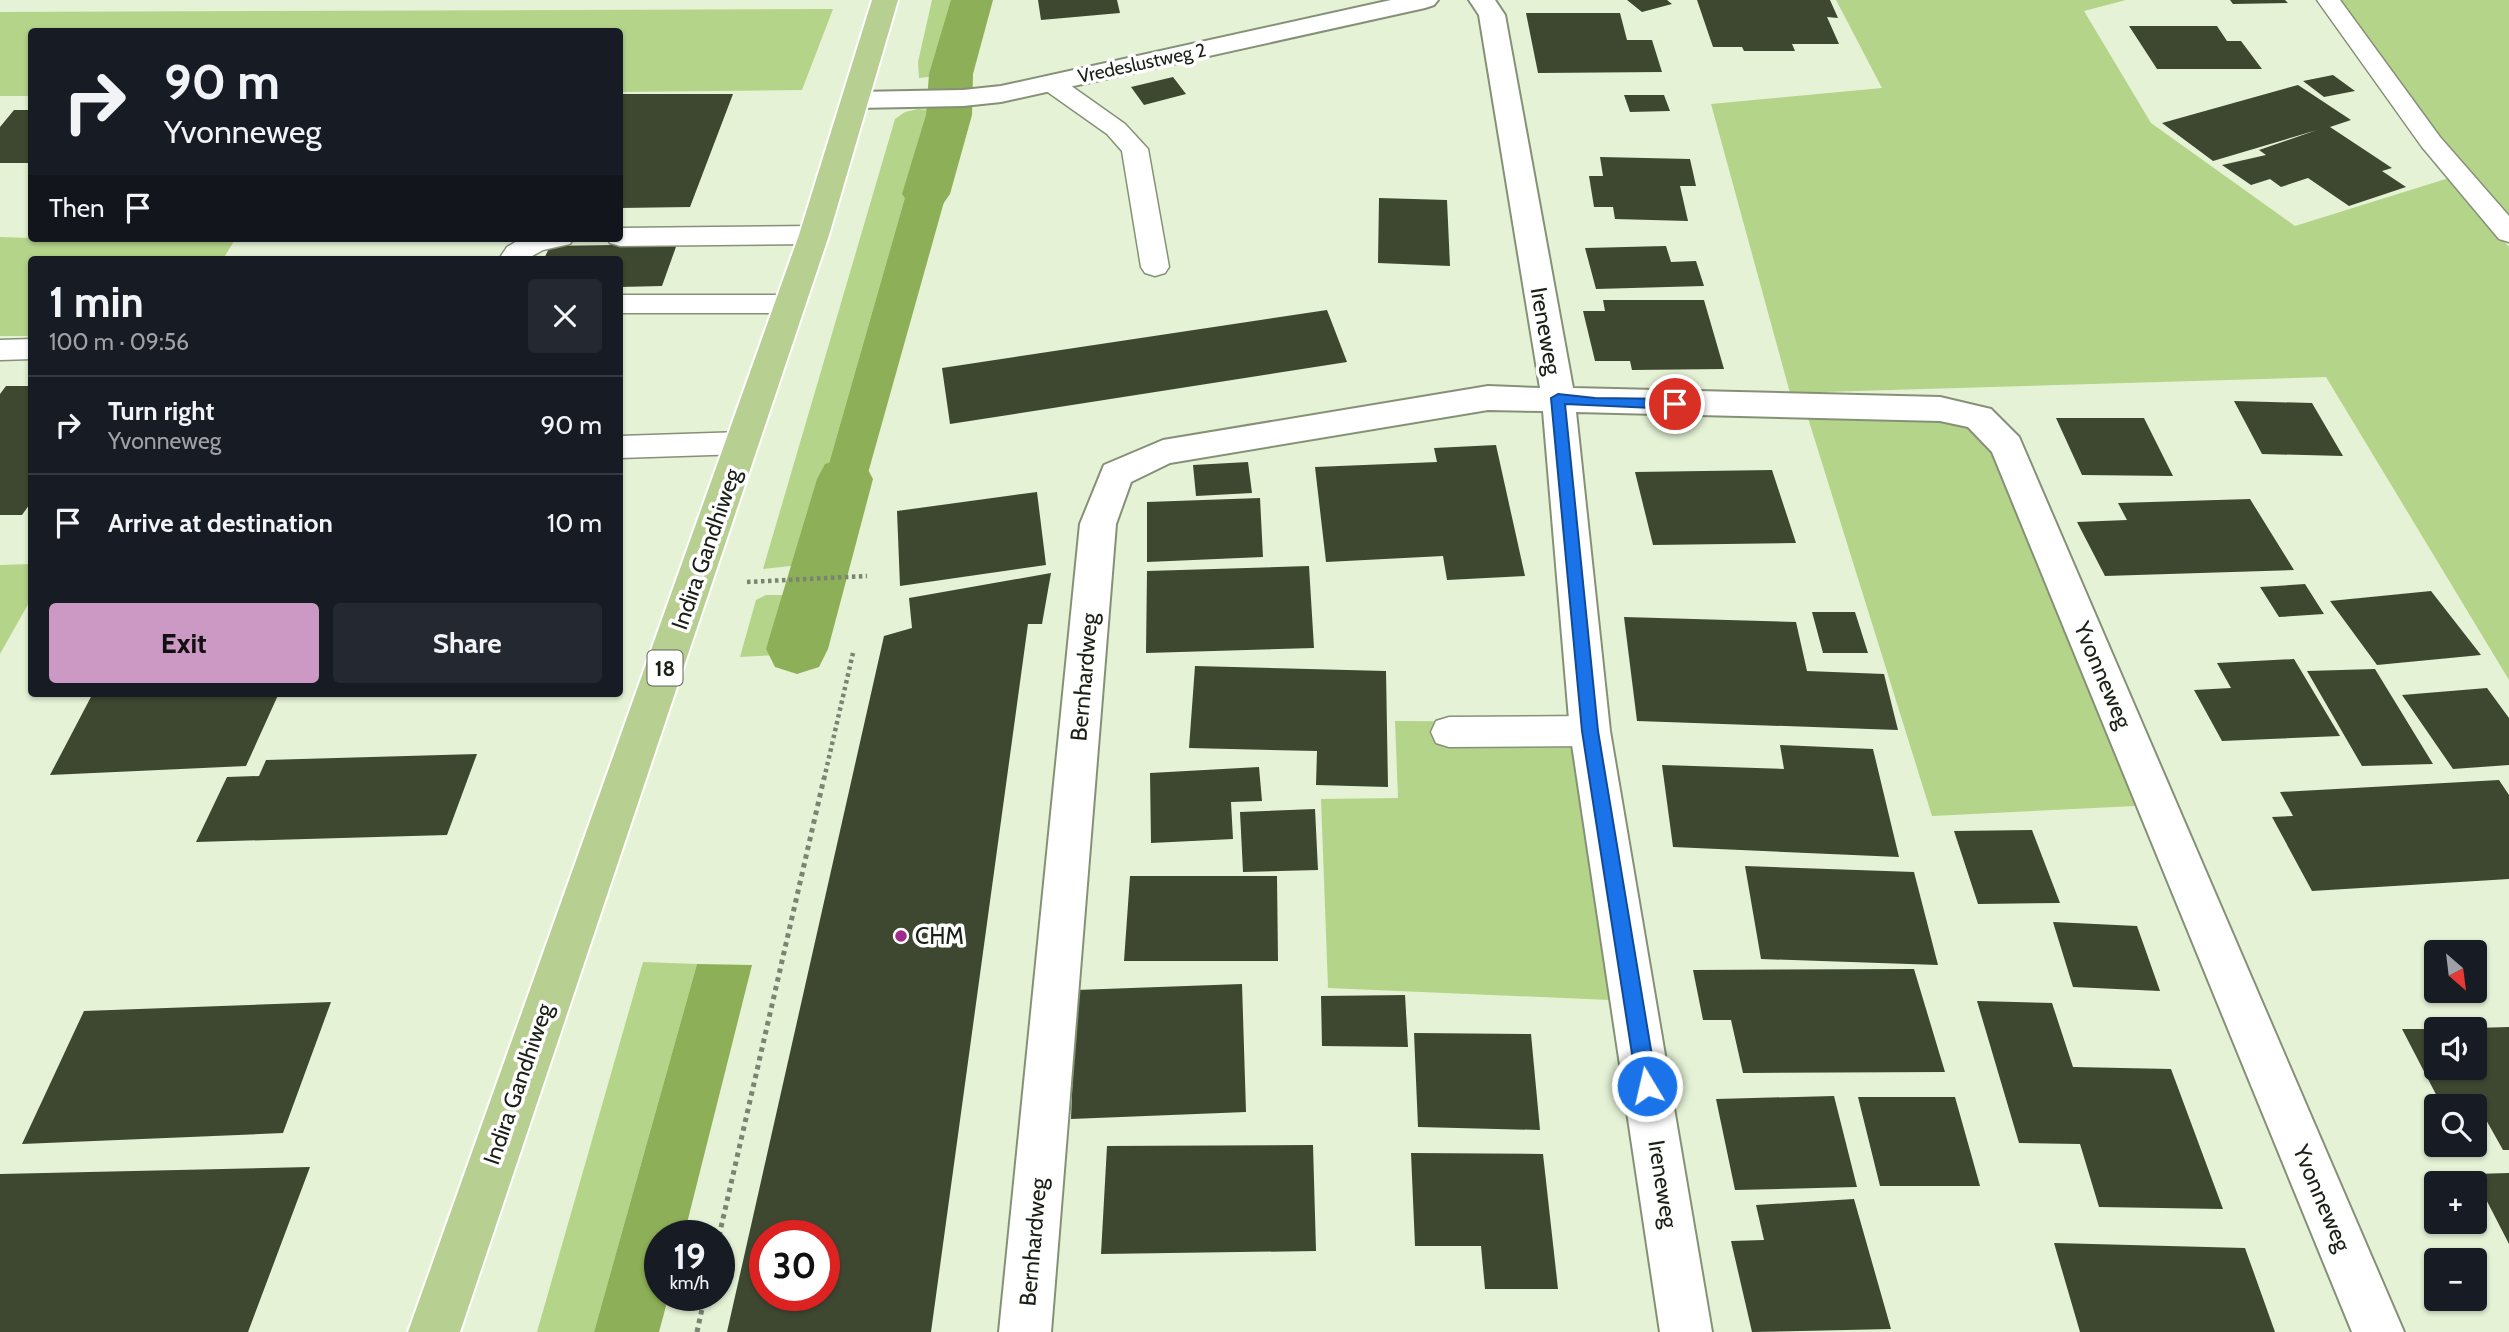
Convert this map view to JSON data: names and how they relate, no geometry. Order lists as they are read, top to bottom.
{
  "streets": {
    "main road": ["Indira Gandhiweg", "18"],
    "street": [
      "Vredeslustweg 2",
      "Ireneweg",
      "Yvonneweg",
      "Bernhardweg"
    ]
  },
  "crossings": [
    ["Vredeslustweg 2", "Indira Gandhiweg"],
    ["Ireneweg", "Yvonneweg"],
    ["Ireneweg", "Bernhardweg"],
    ["Yvonneweg", "Bernhardweg"]
  ],
  "places": ["CHM"],
  "north": "bottom right",
  "page": {
    "turn": ["90 m", "Yvonneweg"],
    "then": "Then",
    "heading": ["1 min", "100 m · 09:56"],
    "list": [
      {
        "name": "Turn right",
        "note": "Yvonneweg",
        "value": "90 m"
      },
      {
        "name": "Arrive at destination",
        "value": "10 m"
      }
    ],
    "buttons": ["Exit", "Share"],
    "map_buttons": ["+", "−"],
    "speed": "19 km/h",
    "limit": "30"
  }
}
